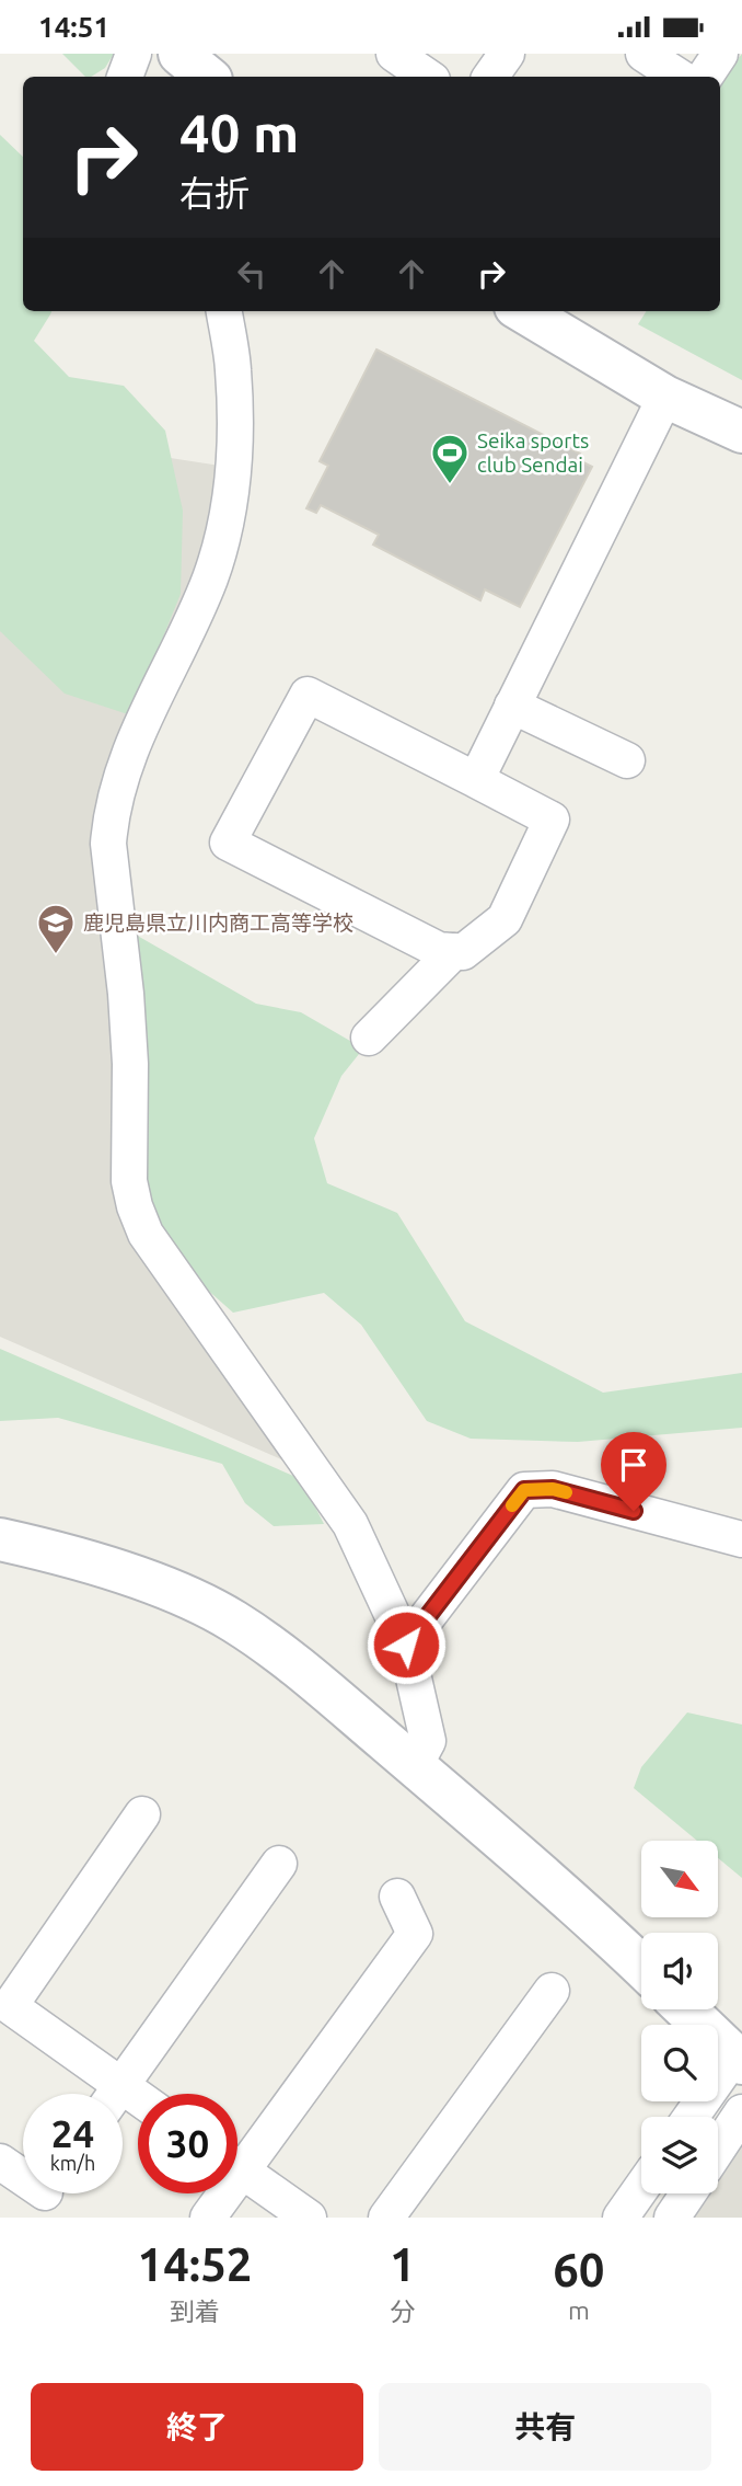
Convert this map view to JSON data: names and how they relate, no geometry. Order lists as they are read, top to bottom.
{
  "places": {
    "sports": ["Seika sports club Sendai"],
    "school or university": ["鹿児島県立川内商工高等学校"]
  },
  "north": "bottom right",
  "page": {
    "status": "14:51",
    "turn": ["40 m", "右折"],
    "speed": "24 km/h",
    "limit": "30",
    "eta": [
      "14:52",
      "到着",
      "1",
      "分",
      "60",
      "m"
    ],
    "buttons": ["終了", "共有"]
  }
}
